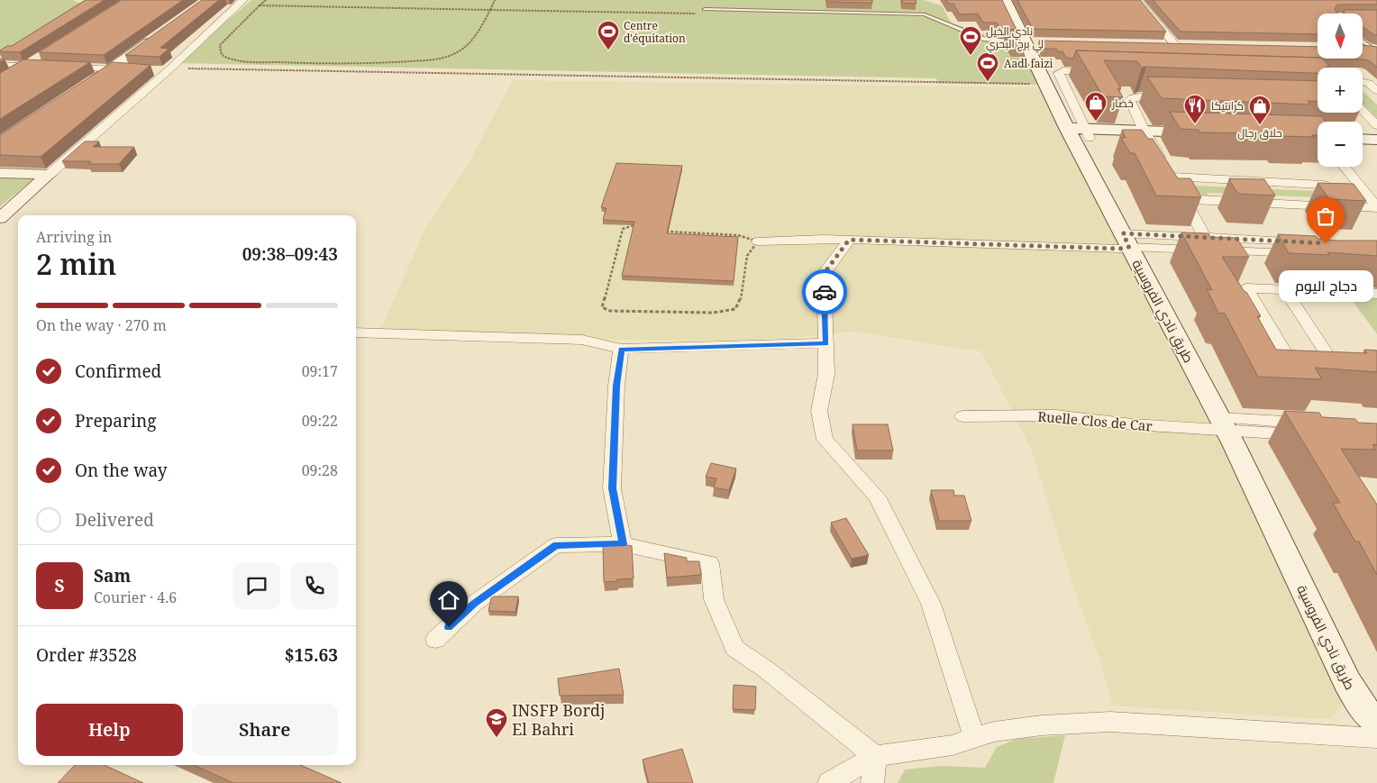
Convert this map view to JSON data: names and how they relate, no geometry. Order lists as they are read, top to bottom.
{
  "streets": {
    "main road": ["طريق نادي الفروسية"],
    "street": ["Ruelle Clos de Car"]
  },
  "crossings": [
    ["طريق نادي الفروسية", "Ruelle Clos de Car"]
  ],
  "places": {
    "sports": ["Centre d'équitation", "نادي الخيل لي برج البحري", "Aadl faizi"],
    "shop": ["خضار", "حلاق رجال"],
    "restaurant": ["كرانتيكا"],
    "other": ["دجاج اليوم"],
    "school or university": ["INSFP Bordj El Bahri"]
  },
  "north": "bottom",
  "page": {
    "map_buttons": ["+", "−"],
    "heading": ["2 min", "Arriving in", "09:38–09:43"],
    "panel": [
      "Sam",
      "Courier · 4.6",
      "Order #3528",
      "$15.63"
    ],
    "bubble": "دجاج اليوم",
    "bar": "On the way · 270 m",
    "list": [
      ["Confirmed", "09:17"],
      ["Preparing", "09:22"],
      ["On the way", "09:28"],
      "Delivered"
    ],
    "round": "S",
    "buttons": ["Help", "Share"]
  }
}
